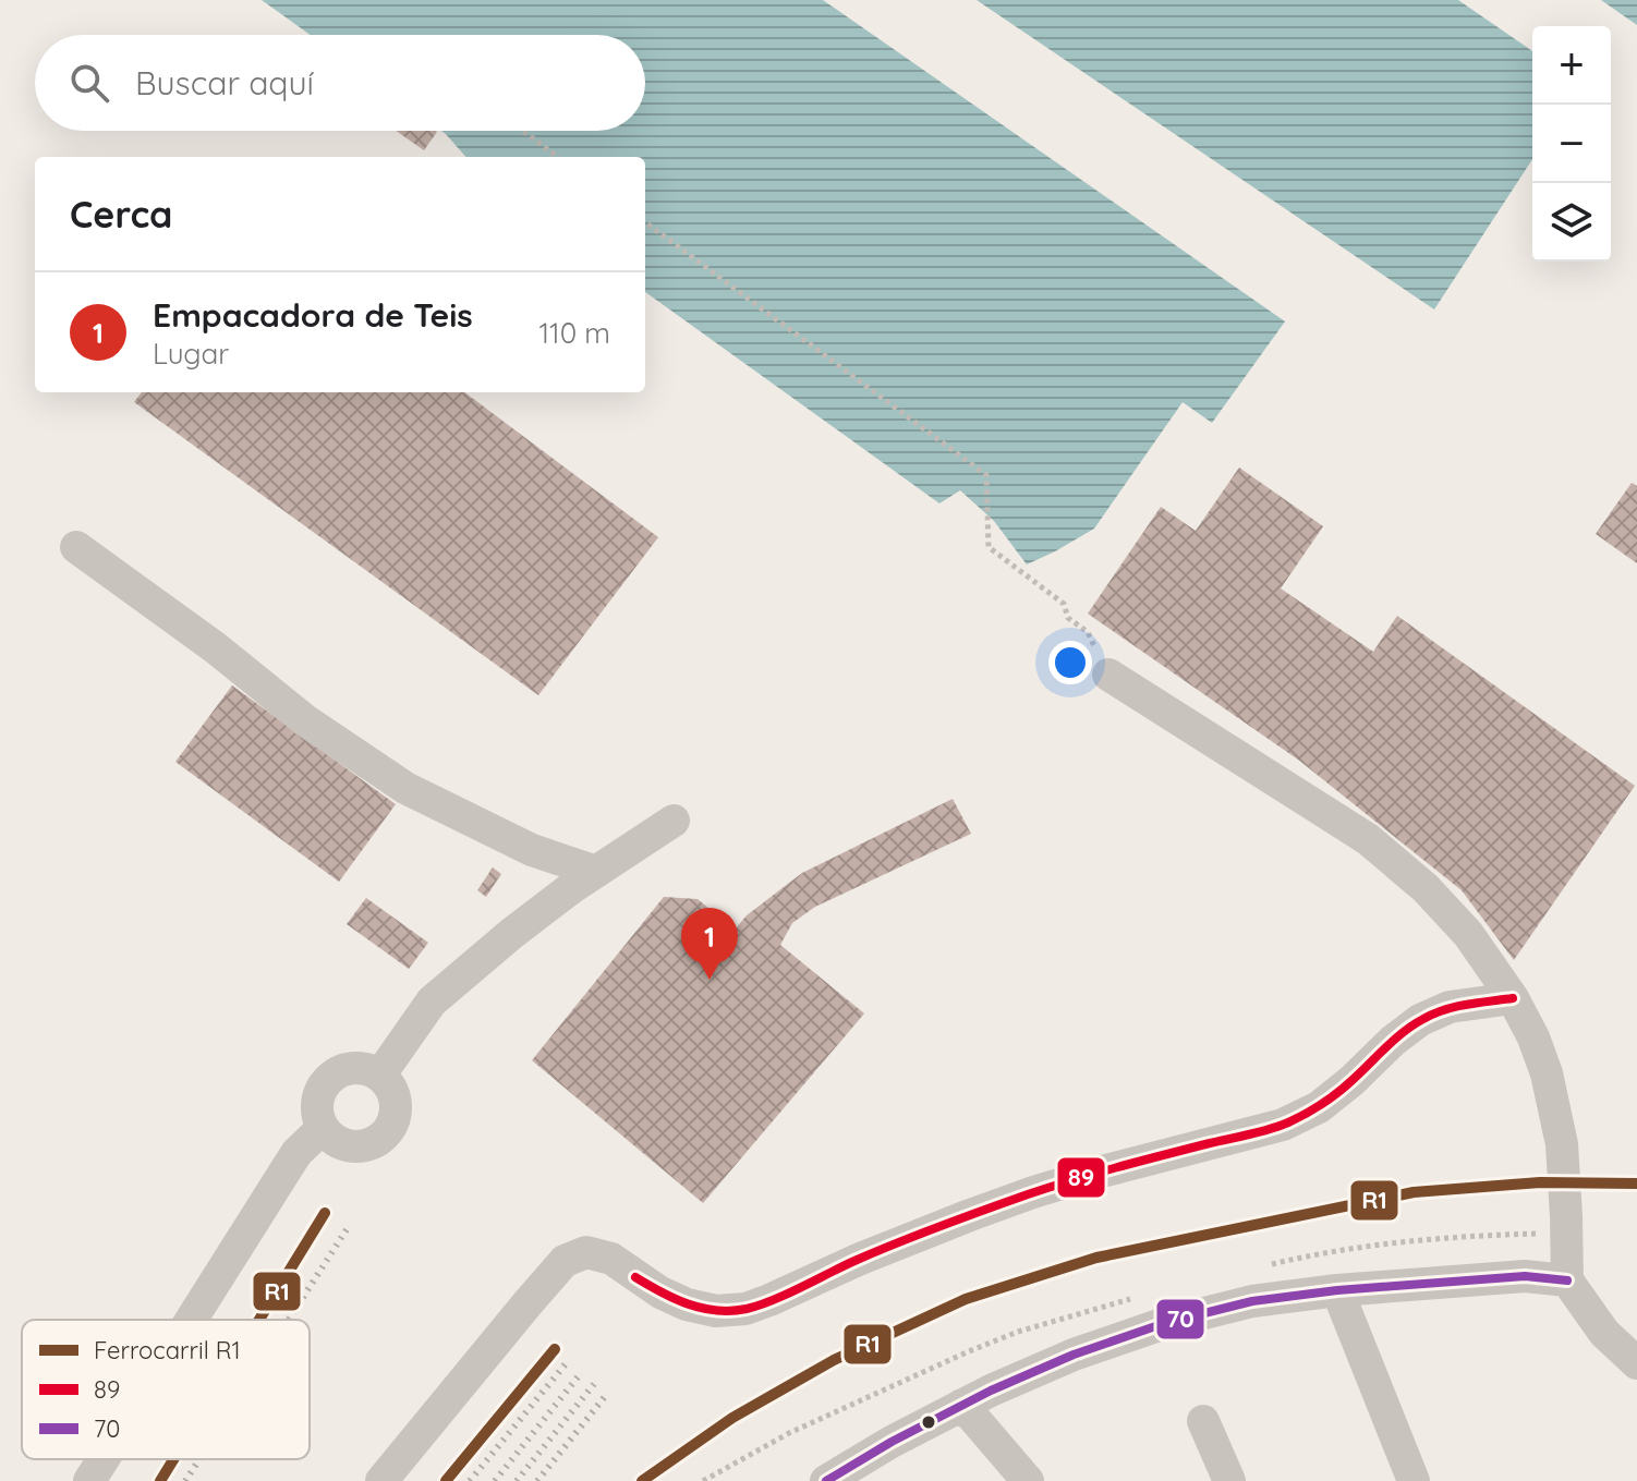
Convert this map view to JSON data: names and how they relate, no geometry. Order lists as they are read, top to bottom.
{
  "lines": ["transit line 89", "rail line R1", "transit line 70"],
  "legend": ["Ferrocarril R1", "89", "70"],
  "page": {
    "map_buttons": ["+", "−"],
    "search": "Buscar aquí",
    "heading": "Cerca",
    "list": [
      {
        "mark": "1",
        "name": "Empacadora de Teis",
        "note": "Lugar",
        "value": "110 m"
      }
    ],
    "pins": "1"
  }
}
